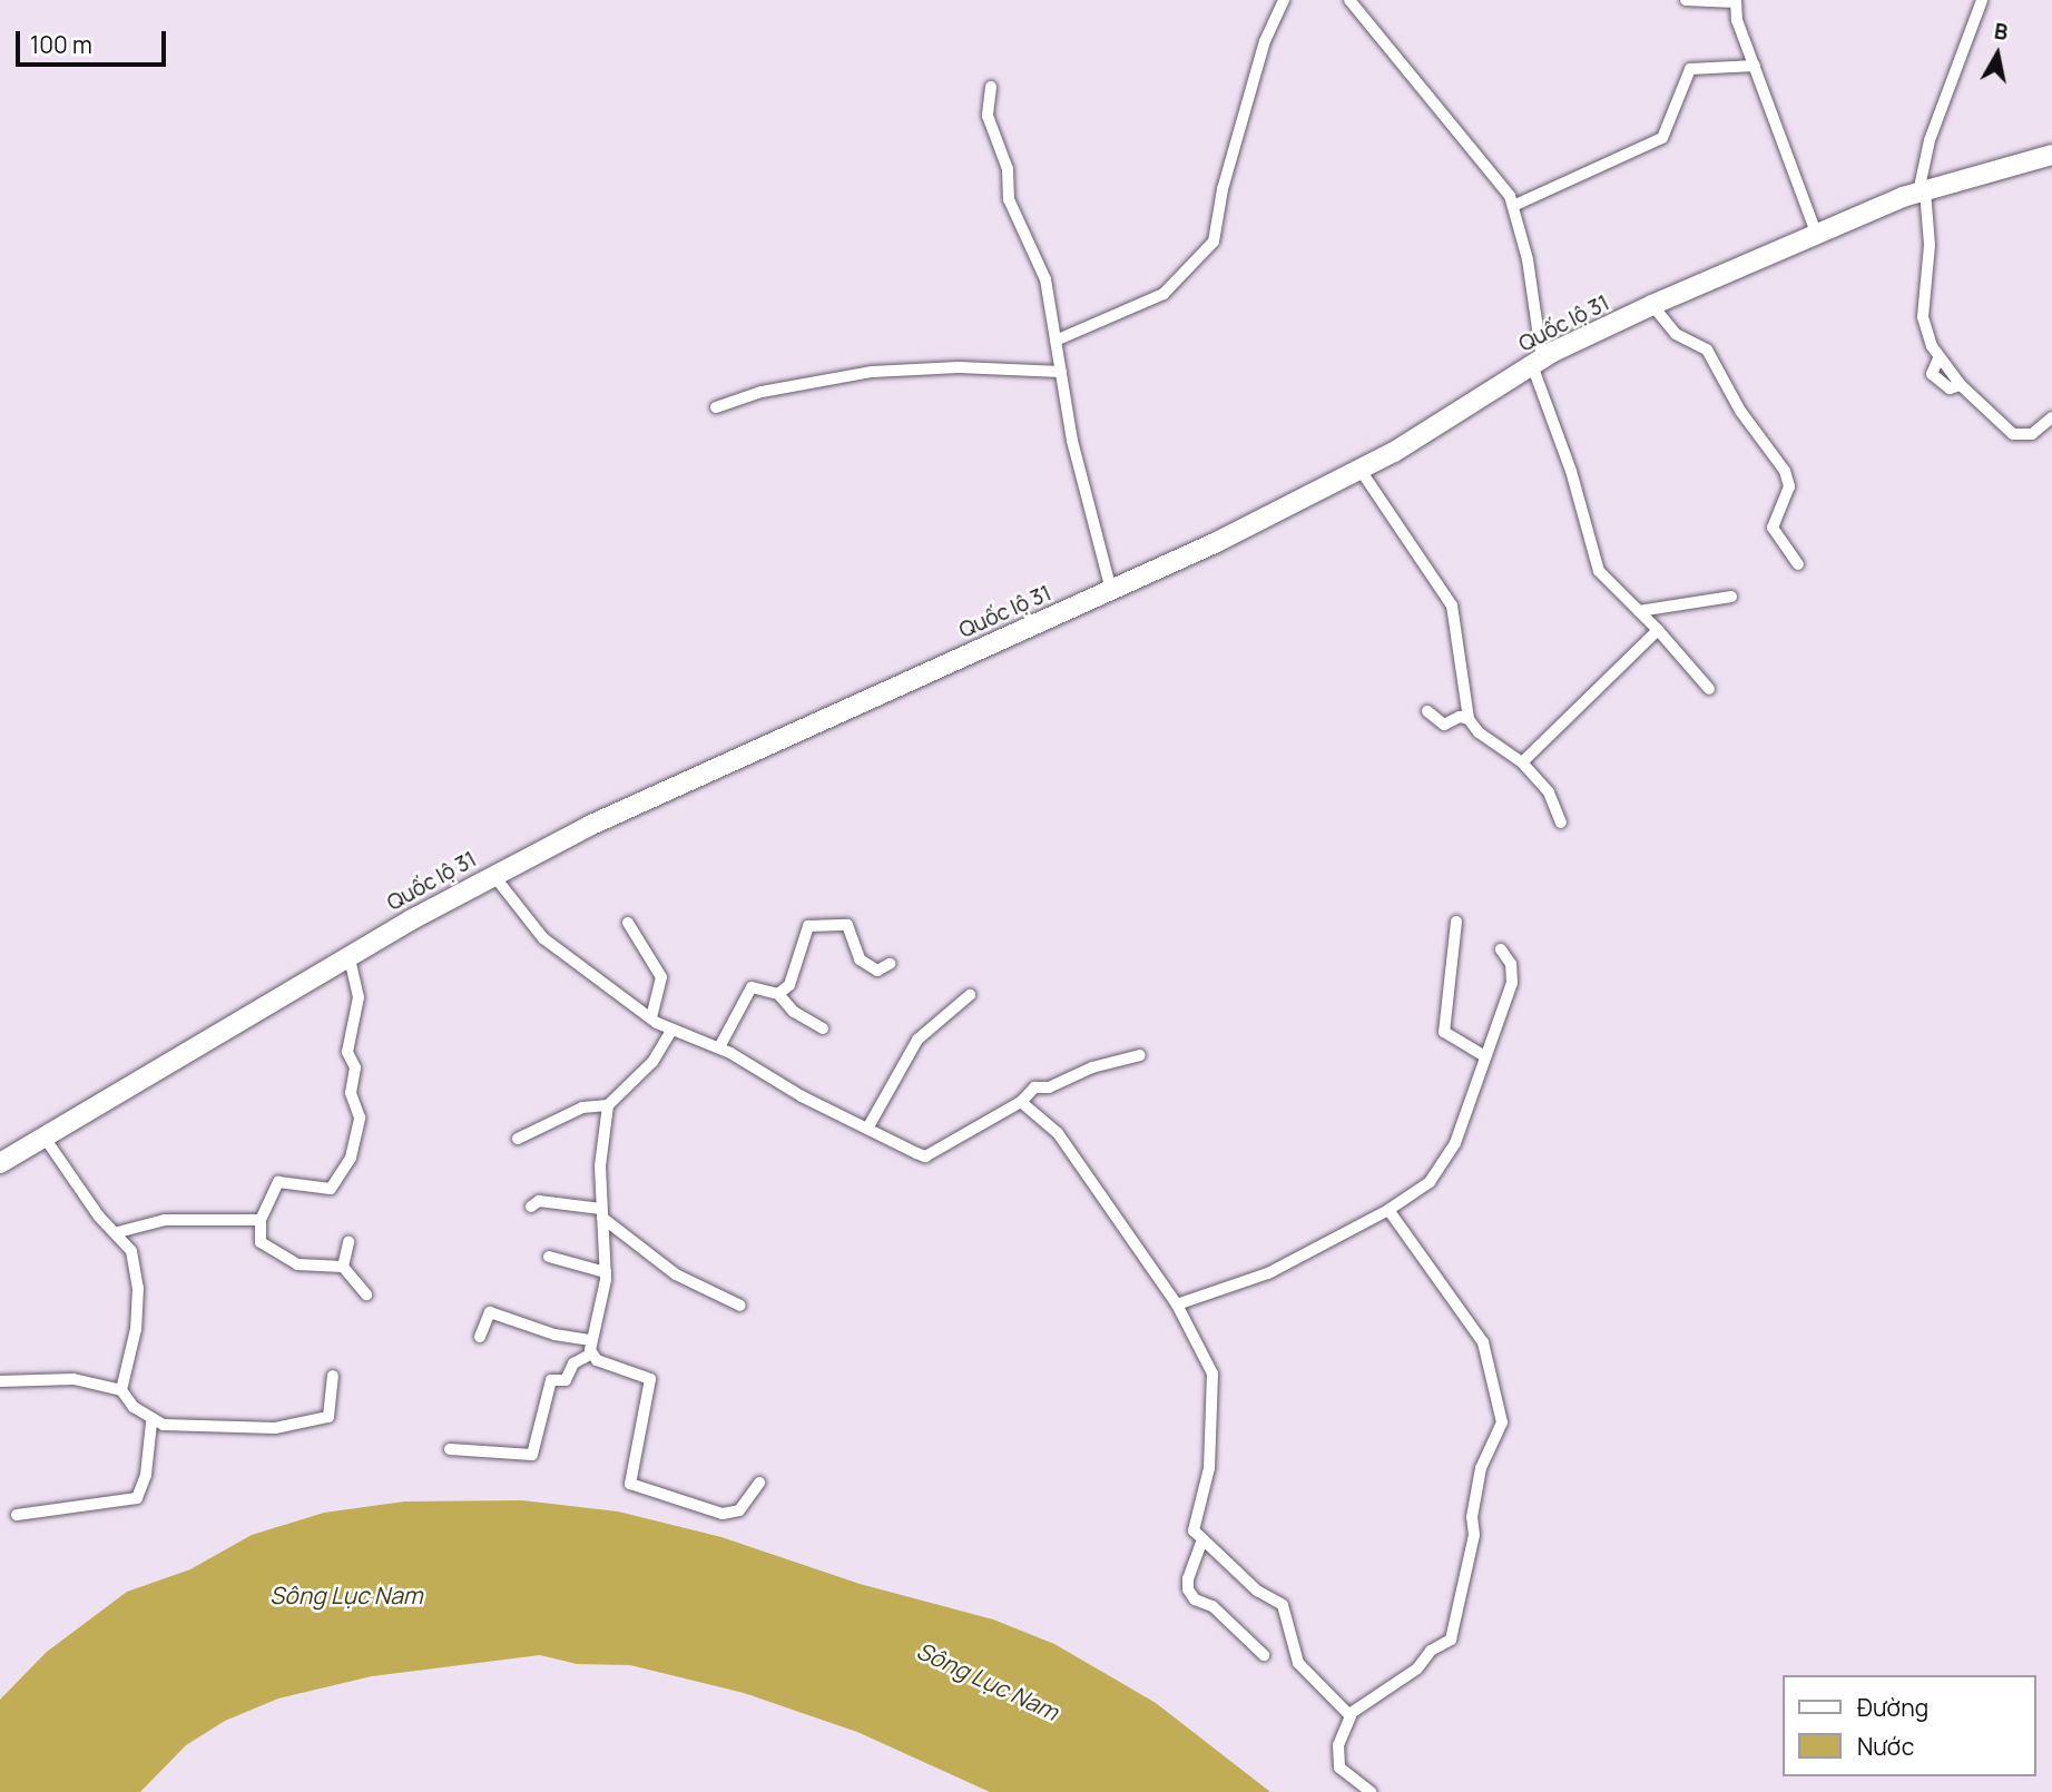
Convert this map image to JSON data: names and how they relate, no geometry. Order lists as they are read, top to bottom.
{
  "streets": {
    "highway": ["Quốc lộ 31"]
  },
  "water": ["Sông Lục Nam"],
  "legend": ["Đường", "Nước"],
  "scale_bar": "100 m",
  "north": "top"
}
